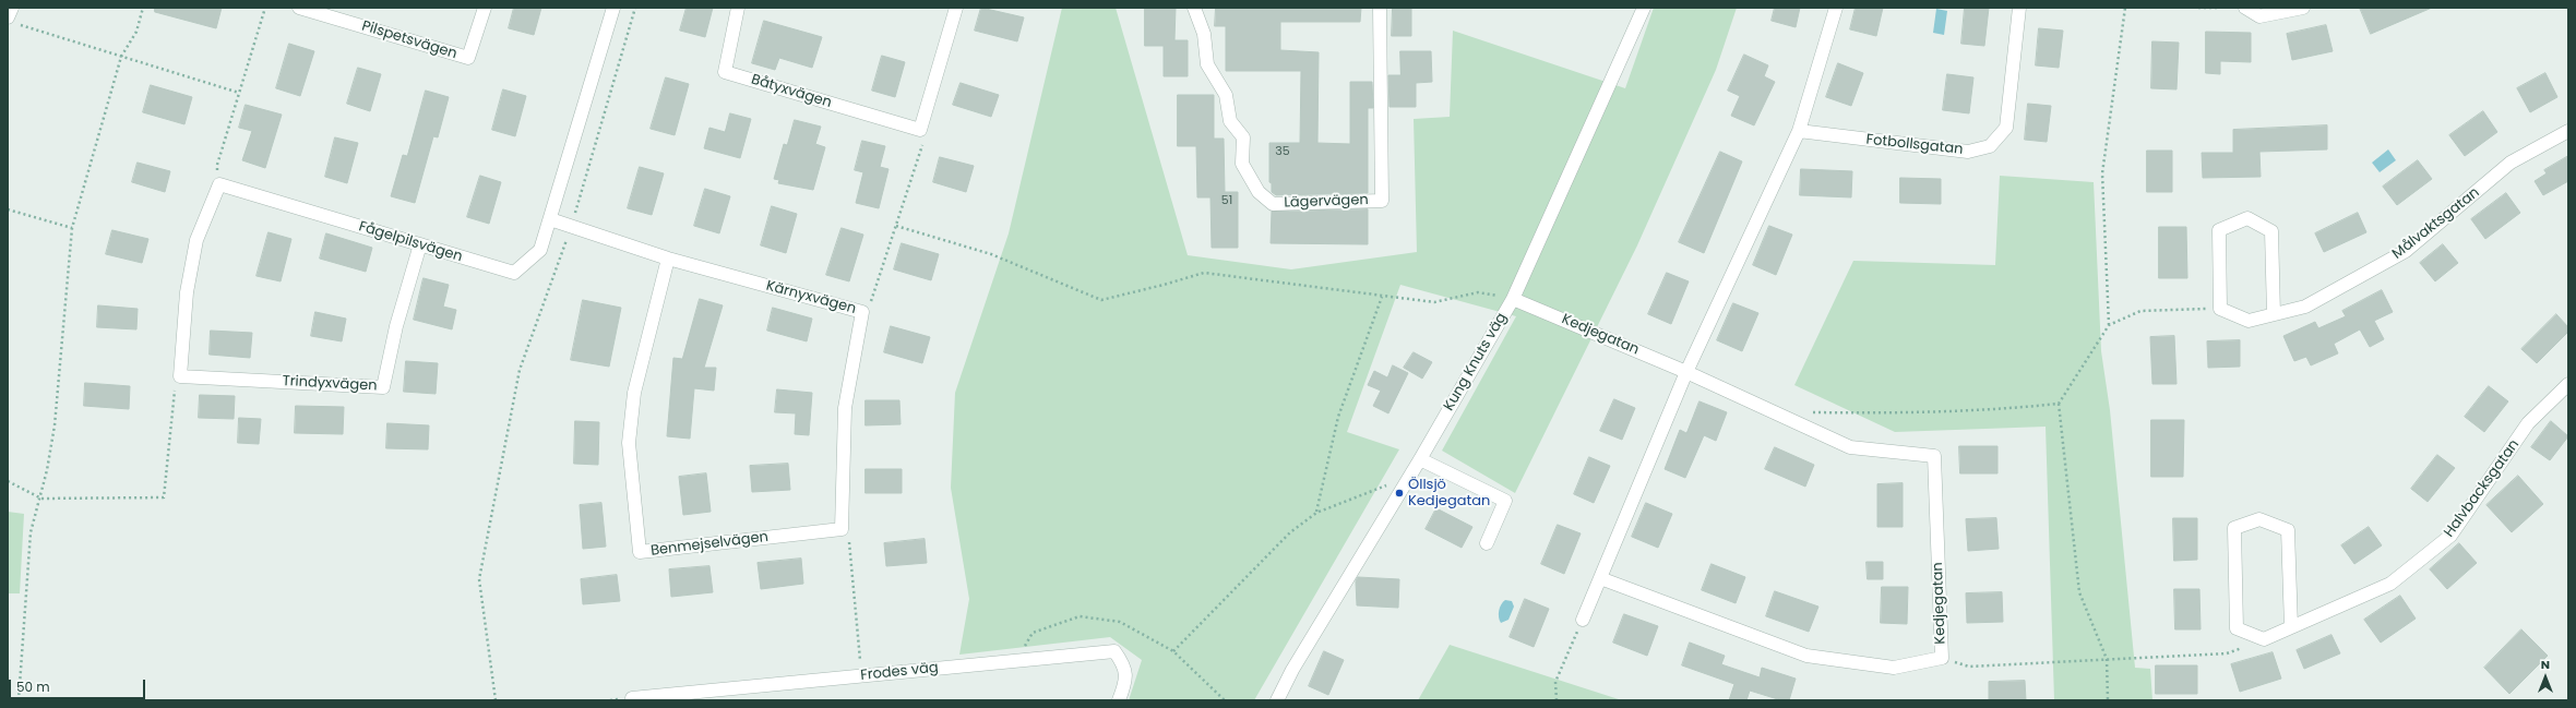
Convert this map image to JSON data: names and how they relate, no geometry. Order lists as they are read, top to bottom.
{
  "streets": {
    "street": [
      "Pilspetsvägen",
      "Båtyxvägen",
      "Fotbollsgatan",
      "Lägervägen",
      "Målvaktsgatan",
      "Fågelpilsvägen",
      "Kärnyxvägen",
      "Kedjegatan",
      "Kung Knuts väg",
      "Trindyxvägen",
      "Halvbacksgatan",
      "Benmejselvägen",
      "Frodes väg"
    ]
  },
  "crossings": [
    ["Fågelpilsvägen", "Kärnyxvägen"],
    ["Fågelpilsvägen", "Trindyxvägen"],
    ["Kärnyxvägen", "Benmejselvägen"],
    ["Kedjegatan", "Kung Knuts väg"]
  ],
  "places": ["Öllsjö Kedjegatan"],
  "house_numbers": ["35", "51"],
  "scale_bar": "50 m",
  "north": "top"
}
